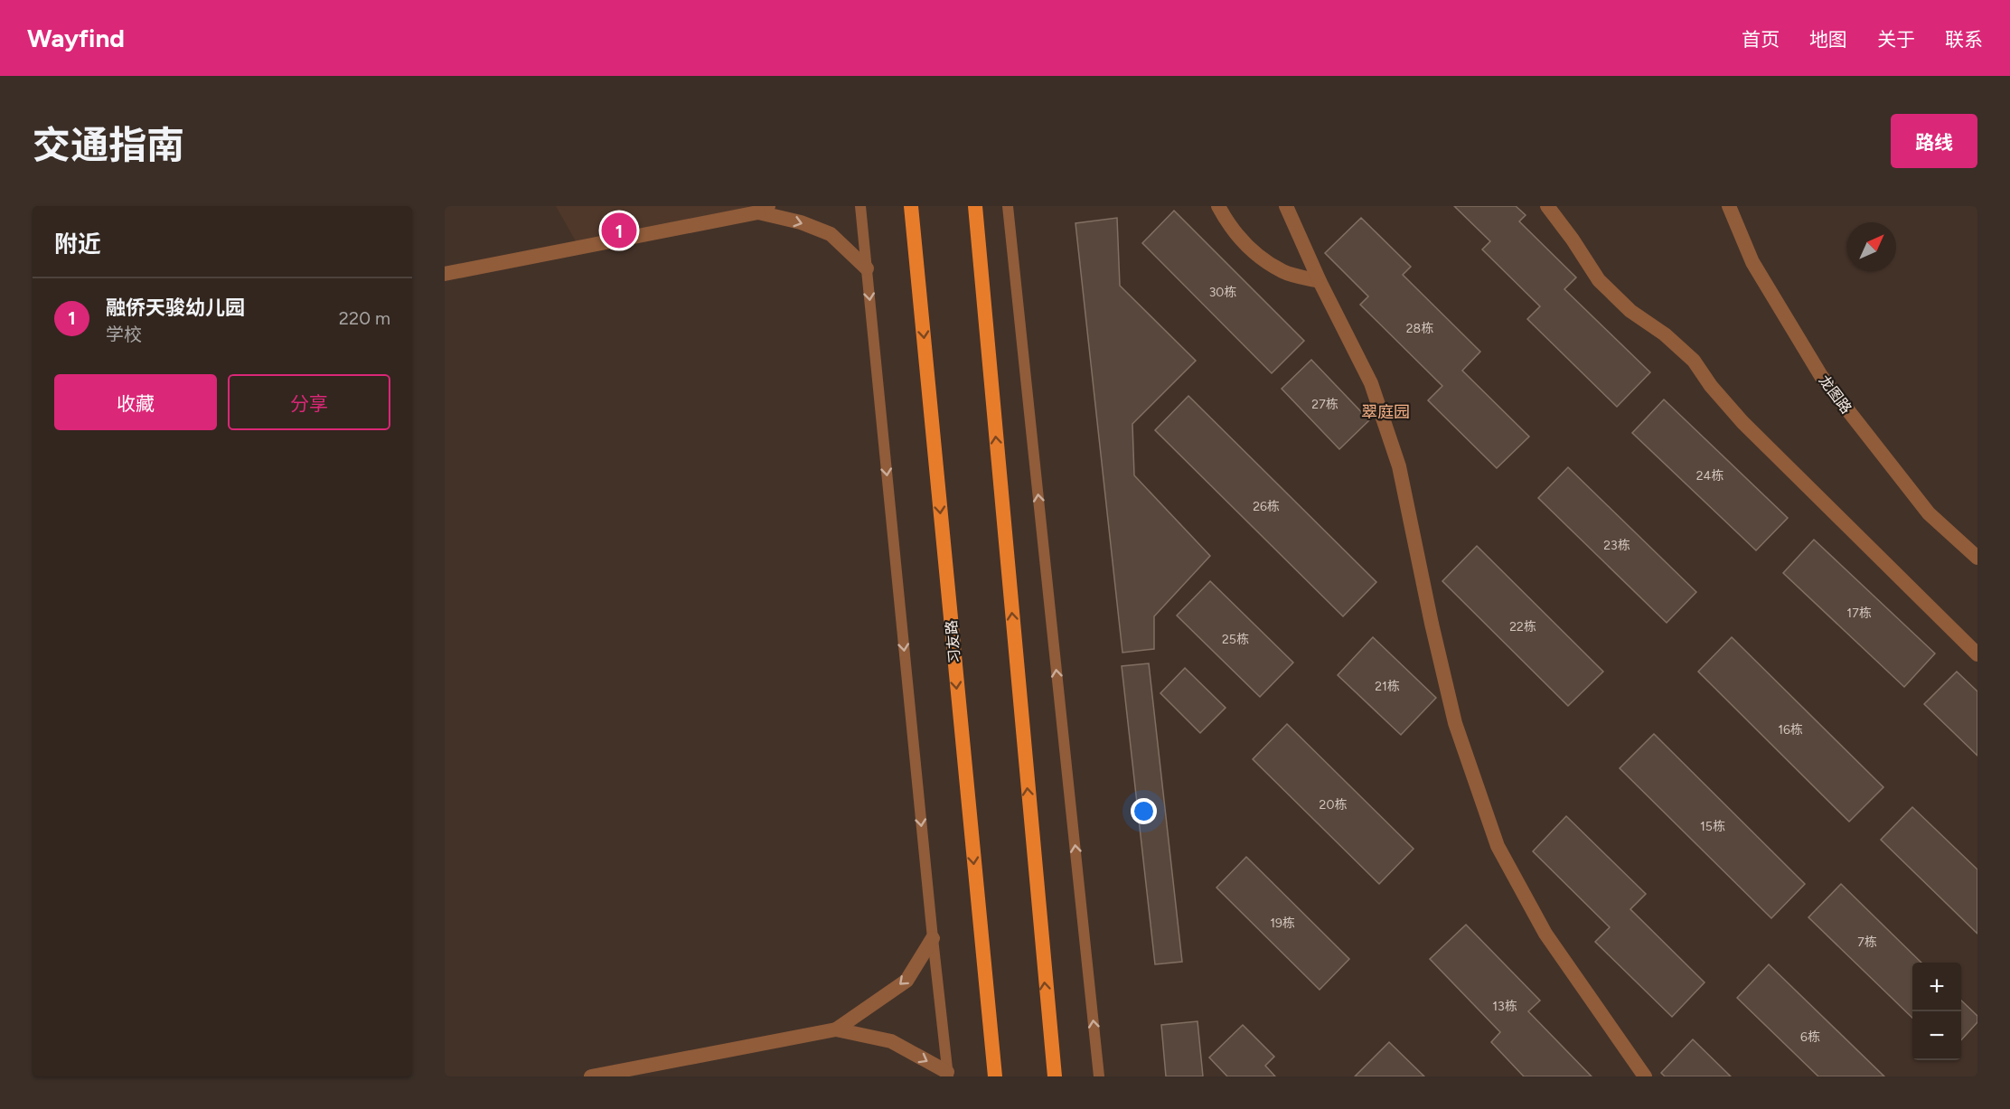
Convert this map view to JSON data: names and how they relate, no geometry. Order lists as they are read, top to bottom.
{
  "streets": {
    "main road": ["习友路"],
    "street": ["龙图路"]
  },
  "districts": ["翠庭园"],
  "house_numbers": [
    "30栋",
    "28栋",
    "27栋",
    "24栋",
    "26栋",
    "23栋",
    "17栋",
    "22栋",
    "25栋",
    "21栋",
    "16栋",
    "20栋",
    "15栋",
    "19栋",
    "7栋",
    "13栋",
    "6栋"
  ],
  "north": "top right",
  "page": {
    "header": "Wayfind",
    "nav": [
      "首页",
      "地图",
      "关于",
      "联系"
    ],
    "title": "交通指南",
    "buttons": [
      "路线",
      ["收藏", "分享"]
    ],
    "heading": "附近",
    "pins": "1",
    "list": [
      {
        "mark": "1",
        "name": "融侨天骏幼儿园",
        "note": "学校",
        "value": "220 m"
      }
    ],
    "map_buttons": ["+", "−"]
  }
}
